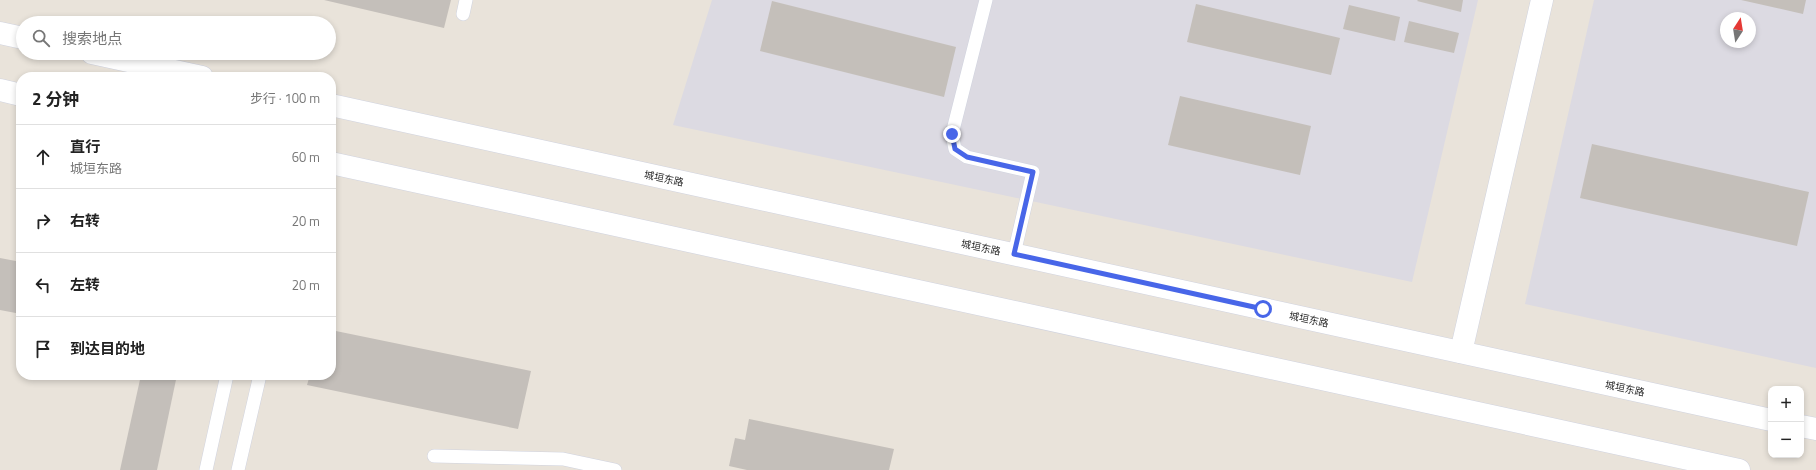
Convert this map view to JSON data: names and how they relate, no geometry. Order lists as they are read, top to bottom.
{
  "streets": {
    "main road": ["城垣东路"]
  },
  "north": "top",
  "page": {
    "search": "搜索地点",
    "heading": ["2 分钟", "步行 · 100 m"],
    "list": [
      ["直行", "城垣东路", "60 m"],
      ["右转", "20 m"],
      ["左转", "20 m"],
      "到达目的地"
    ],
    "map_buttons": ["+", "−"]
  }
}
